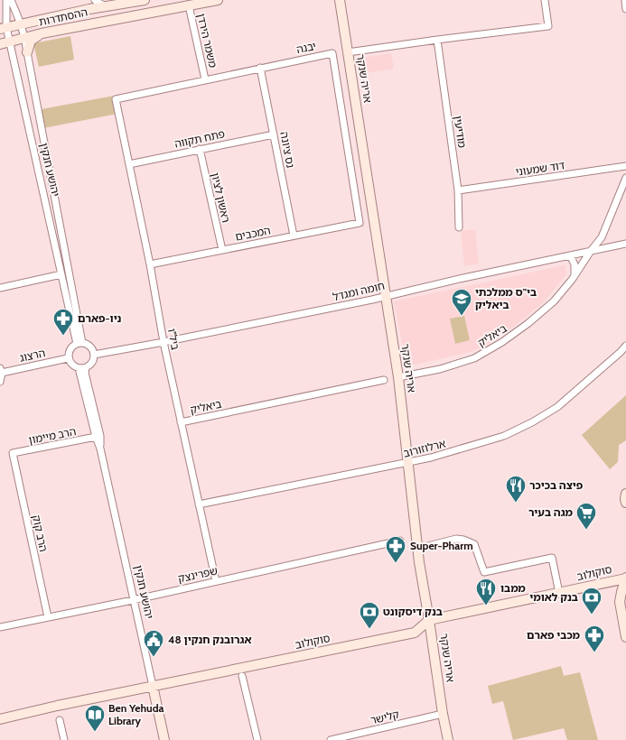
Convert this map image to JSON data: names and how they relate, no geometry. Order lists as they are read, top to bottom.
{
  "streets": {
    "street": [
      "ההסתדרות",
      "משמר הירדן",
      "יבנה",
      "אריה שנקר",
      "מודיעין",
      "פתח תקווה",
      "נס ציונה",
      "דוד שמעוני",
      "יהושע חנקין",
      "ראשון לציון",
      "המכבים",
      "חומה ומגדל",
      "ביאליק",
      "ביל\"ו",
      "הרצוג",
      "הרב מיימון",
      "ארלוזורוב",
      "הרב קוק",
      "סוקולוב",
      "שפרינצק",
      "קלישר"
    ]
  },
  "crossings": [
    ["ההסתדרות", "משמר הירדן"],
    ["ההסתדרות", "יהושע חנקין"],
    ["משמר הירדן", "יבנה"],
    ["יבנה", "נס ציונה"],
    ["יבנה", "המכבים"],
    ["יבנה", "ביל\"ו"],
    ["אריה שנקר", "חומה ומגדל"],
    ["אריה שנקר", "ביאליק"],
    ["אריה שנקר", "ארלוזורוב"],
    ["אריה שנקר", "סוקולוב"],
    ["אריה שנקר", "קלישר"],
    ["מודיעין", "דוד שמעוני"],
    ["פתח תקווה", "נס ציונה"],
    ["פתח תקווה", "ראשון לציון"],
    ["פתח תקווה", "ביל\"ו"],
    ["נס ציונה", "המכבים"],
    ["יהושע חנקין", "חומה ומגדל"],
    ["יהושע חנקין", "הרצוג"],
    ["יהושע חנקין", "הרב מיימון"],
    ["יהושע חנקין", "סוקולוב"],
    ["יהושע חנקין", "שפרינצק"],
    ["ראשון לציון", "המכבים"],
    ["המכבים", "ביל\"ו"],
    ["חומה ומגדל", "ביאליק"],
    ["חומה ומגדל", "ביל\"ו"],
    ["חומה ומגדל", "הרצוג"],
    ["ביאליק", "ביל\"ו"],
    ["ביל\"ו", "ארלוזורוב"],
    ["ביל\"ו", "שפרינצק"],
    ["הרב מיימון", "הרב קוק"],
    ["הרב קוק", "שפרינצק"]
  ],
  "places": {
    "school or university": ["בי\"ס ממלכתי ביאליק"],
    "pharmacy": ["ניו-פארם", "Super-Pharm", "מכבי פארם"],
    "restaurant": ["פיצה בכיכר", "ממבו"],
    "supermarket": ["מגה בעיר"],
    "bank": ["בנק לאומי", "בנק דיסקונט"],
    "public building": ["אגרובנק חנקין 48"],
    "library": ["Ben Yehuda Library"]
  }
}
